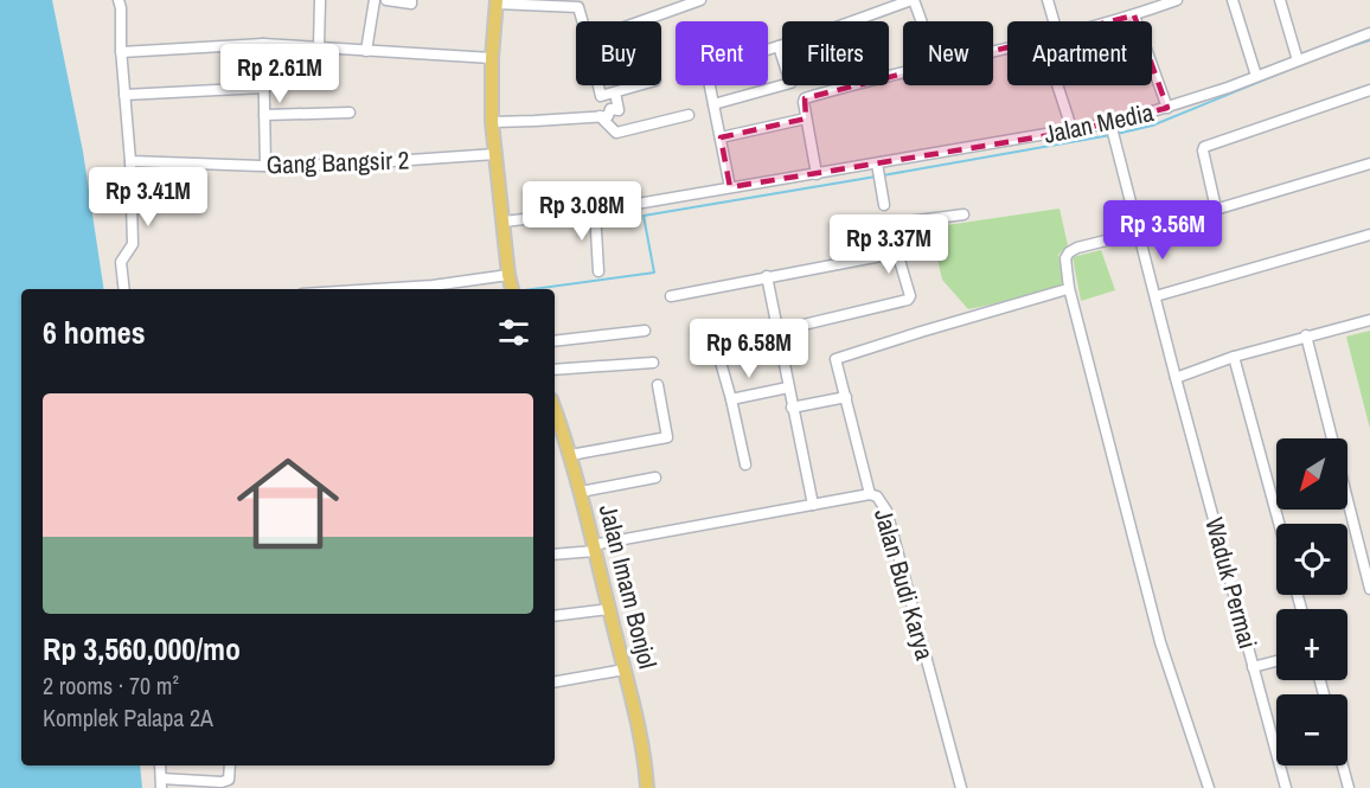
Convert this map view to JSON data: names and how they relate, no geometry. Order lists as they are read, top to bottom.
{
  "streets": {
    "main road": ["Jalan Imam Bonjol"],
    "street": [
      "Jalan Media",
      "Gang Bangsir 2",
      "Waduk Permai",
      "Jalan Budi Karya"
    ]
  },
  "crossings": [
    ["Jalan Media", "Waduk Permai"],
    ["Jalan Budi Karya", "Jalan Imam Bonjol"]
  ],
  "north": "bottom left",
  "page": {
    "chip": [
      "Buy",
      "Rent",
      "Filters",
      "New",
      "Apartment"
    ],
    "price": [
      "Rp 2.61M",
      "Rp 3.41M",
      "Rp 3.08M",
      "Rp 3.56M",
      "Rp 3.37M",
      "Rp 6.58M"
    ],
    "heading": "6 homes",
    "list": [
      {
        "name": "Rp 3,560,000/mo",
        "note": "2 rooms · 70 m² · Komplek Palapa 2A"
      }
    ],
    "map_buttons": ["+", "−"]
  }
}
